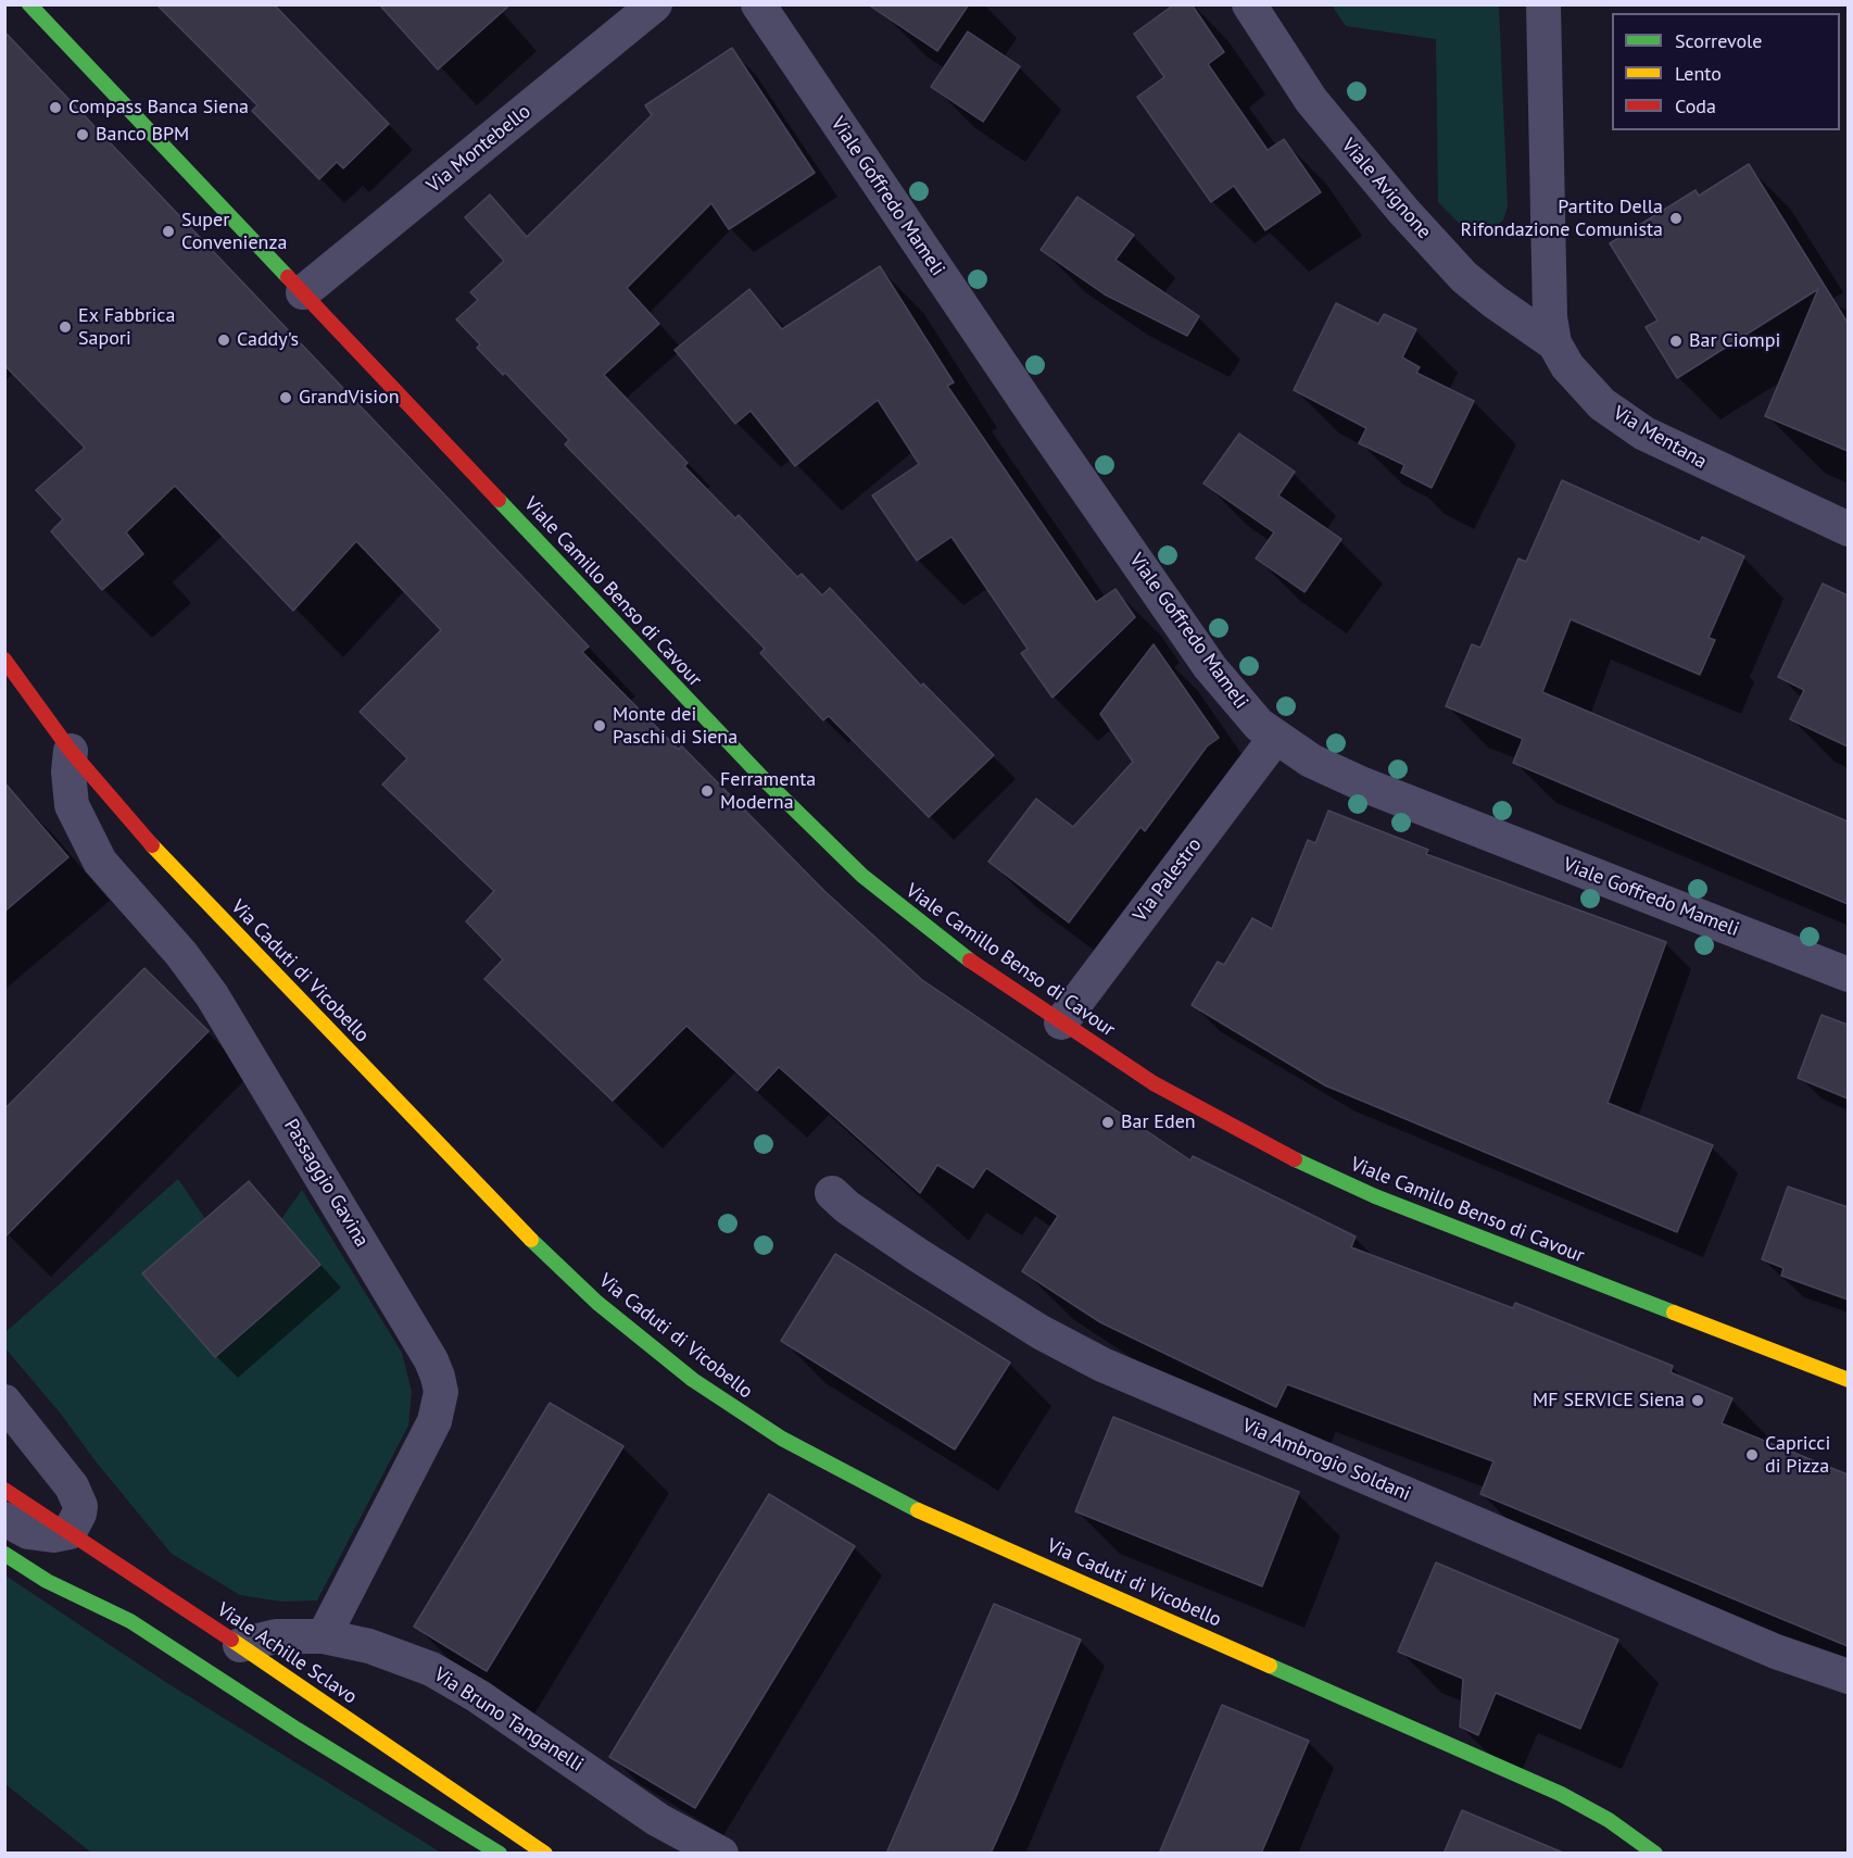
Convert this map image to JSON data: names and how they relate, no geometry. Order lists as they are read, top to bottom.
{
  "streets": {
    "main road": ["Viale Camillo Benso di Cavour", "Via Caduti di Vicobello", "Viale Achille Sclavo"],
    "street": [
      "Via Montebello",
      "Viale Avignone",
      "Viale Goffredo Mameli",
      "Via Mentana",
      "Via Palestro",
      "Passaggio Gavina",
      "Via Ambrogio Soldani",
      "Via Bruno Tanganelli"
    ]
  },
  "crossings": [
    ["Via Montebello", "Viale Camillo Benso di Cavour"],
    ["Viale Avignone", "Via Mentana"],
    ["Viale Goffredo Mameli", "Via Palestro"],
    ["Viale Camillo Benso di Cavour", "Via Palestro"],
    ["Via Caduti di Vicobello", "Passaggio Gavina"],
    ["Passaggio Gavina", "Via Bruno Tanganelli"],
    ["Viale Achille Sclavo", "Via Bruno Tanganelli"]
  ],
  "places": [
    "Compass Banca Siena",
    "Banco BPM",
    "Partito Della Rifondazione Comunista",
    "Super Convenienza",
    "Ex Fabbrica Sapori",
    "Caddy's",
    "Bar Ciompi",
    "GrandVision",
    "Monte dei Paschi di Siena",
    "Ferramenta Moderna",
    "Bar Eden",
    "MF SERVICE Siena",
    "Capricci di Pizza"
  ],
  "legend": ["Scorrevole", "Lento", "Coda"]
}
